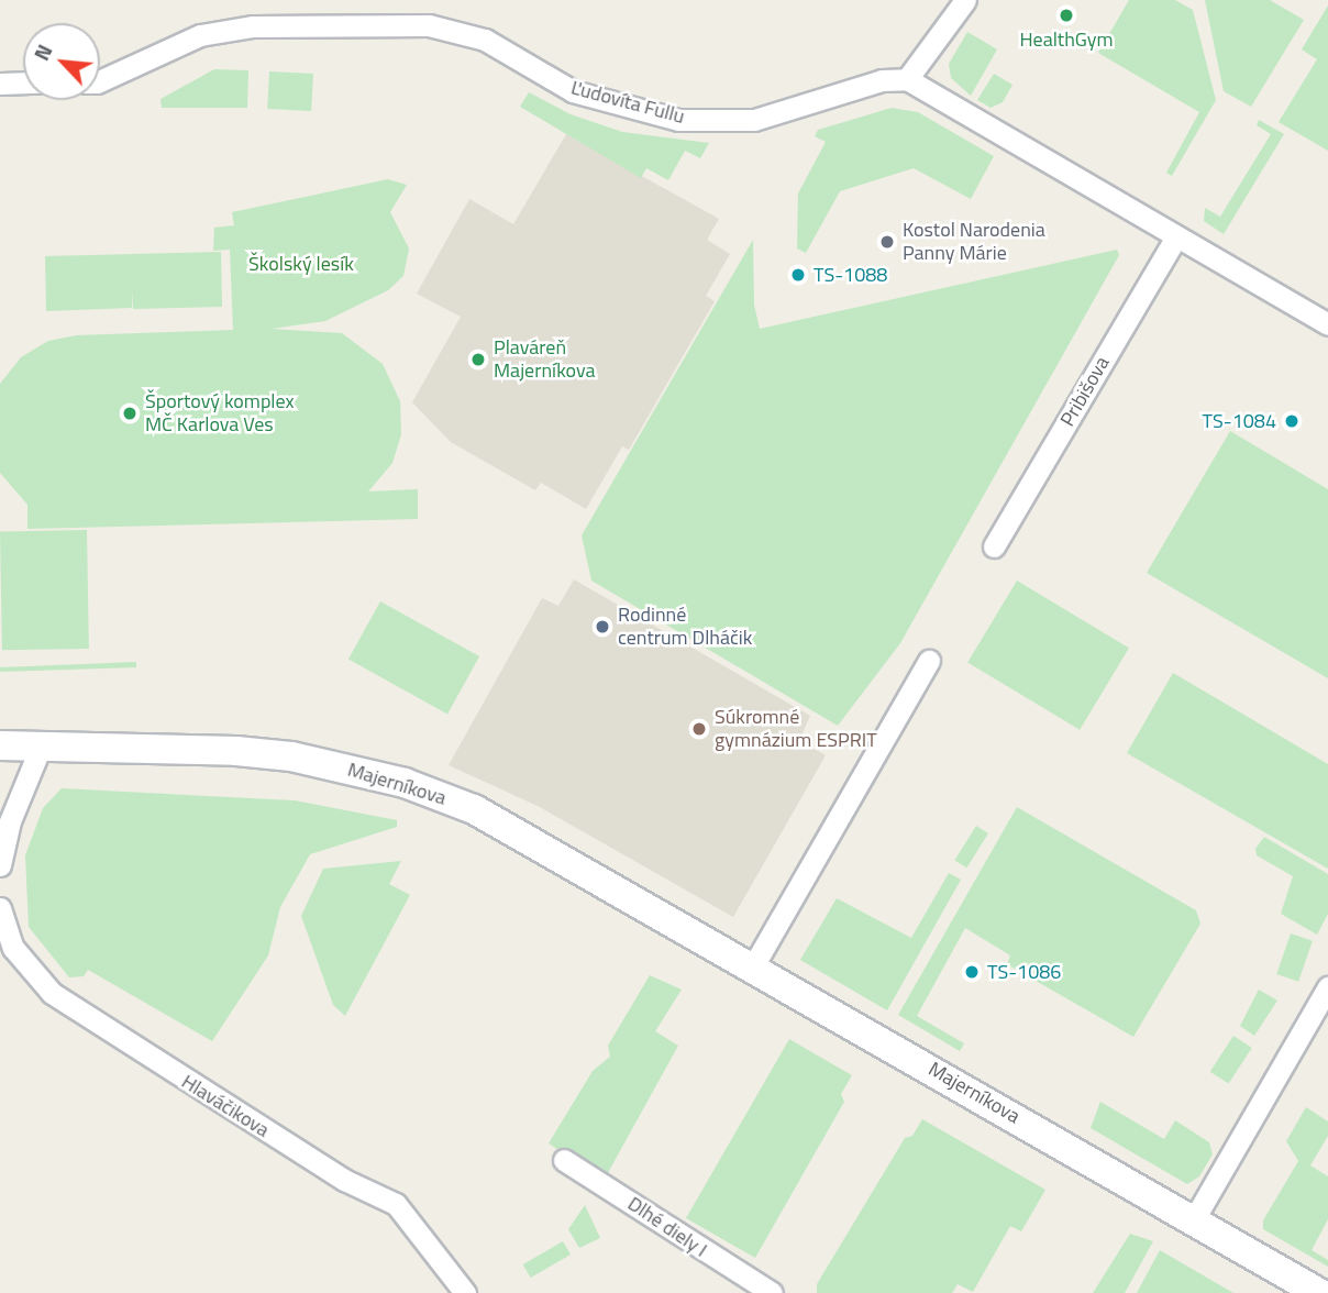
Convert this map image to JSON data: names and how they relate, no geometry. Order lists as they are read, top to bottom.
{
  "streets": {
    "street": [
      "Ľudovíta Fullu",
      "Pribišova",
      "Majerníkova",
      "Hlaváčikova",
      "Dlhé diely I"
    ]
  },
  "parks": ["Školský lesík"],
  "places": [
    "HealthGym",
    "Kostol Narodenia Panny Márie",
    "TS-1088",
    "Plaváreň Majerníkova",
    "Športový komplex MČ Karlova Ves",
    "TS-1084",
    "Rodinné centrum Dlháčik",
    "Súkromné gymnázium ESPRIT",
    "TS-1086"
  ],
  "north": "top left"
}
